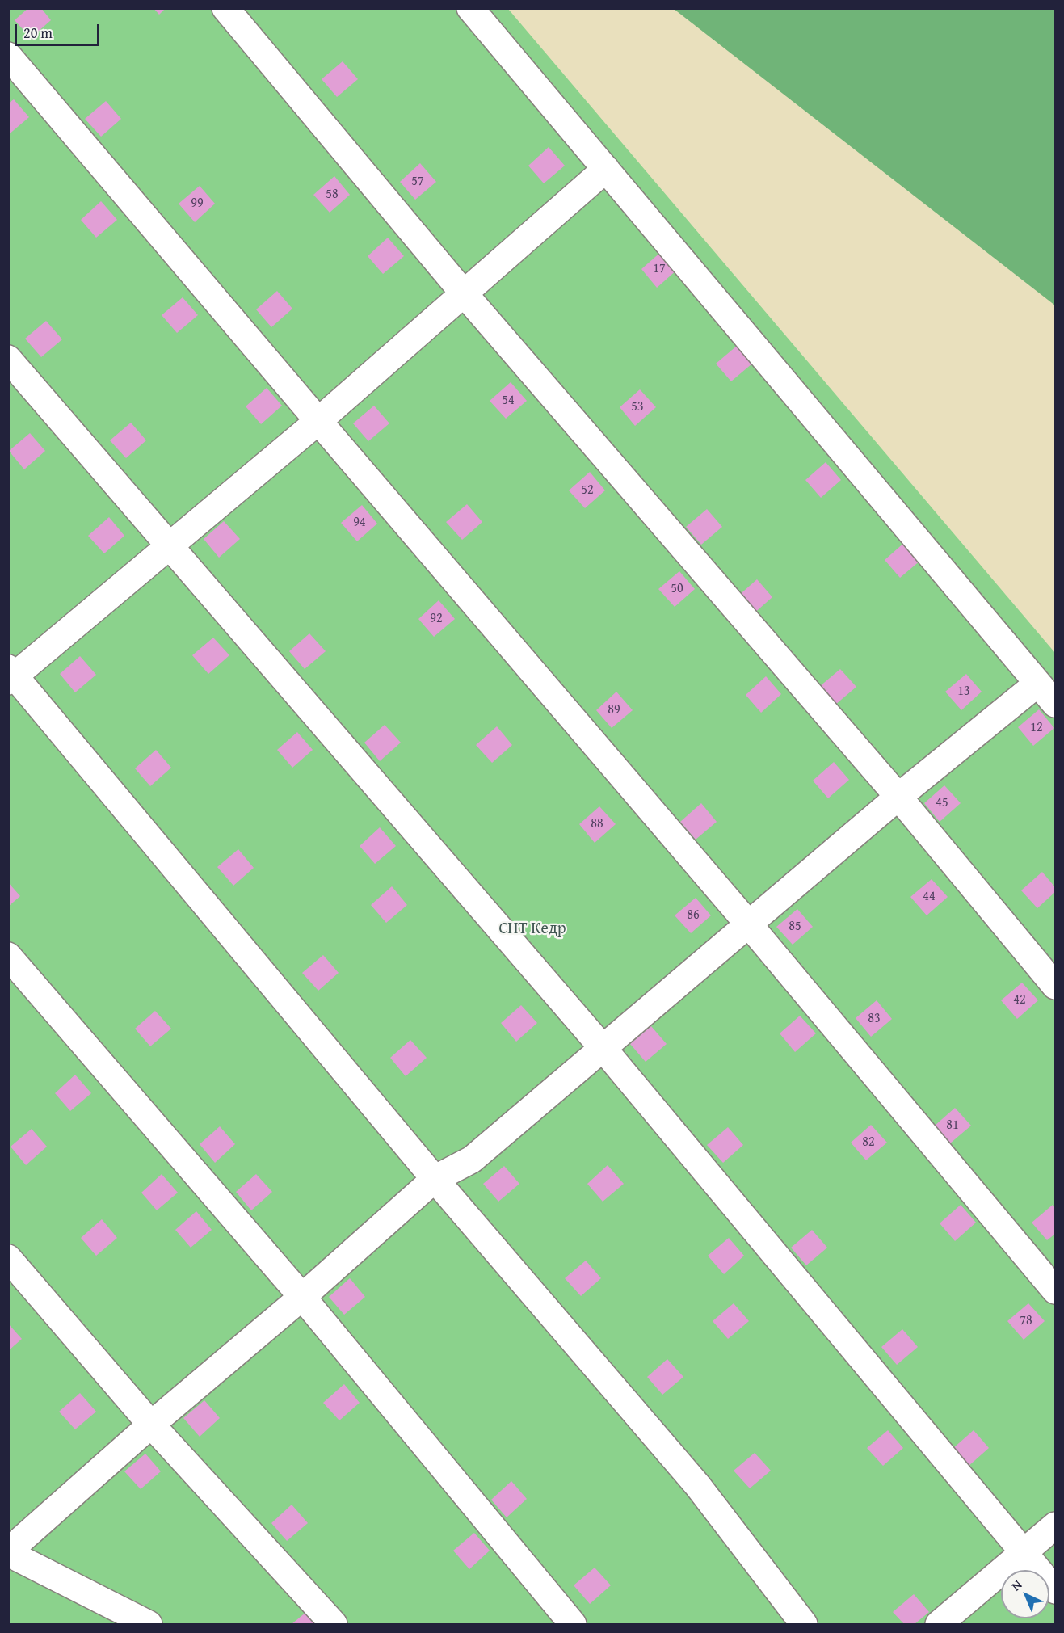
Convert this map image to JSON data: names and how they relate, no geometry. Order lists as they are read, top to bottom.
{
  "parks": ["СНТ Кедр"],
  "house_numbers": [
    "57",
    "58",
    "99",
    "17",
    "54",
    "53",
    "52",
    "94",
    "50",
    "92",
    "13",
    "89",
    "12",
    "45",
    "88",
    "44",
    "86",
    "85",
    "42",
    "83",
    "81",
    "82",
    "78"
  ],
  "scale_bar": "20 m",
  "north": "top left"
}
